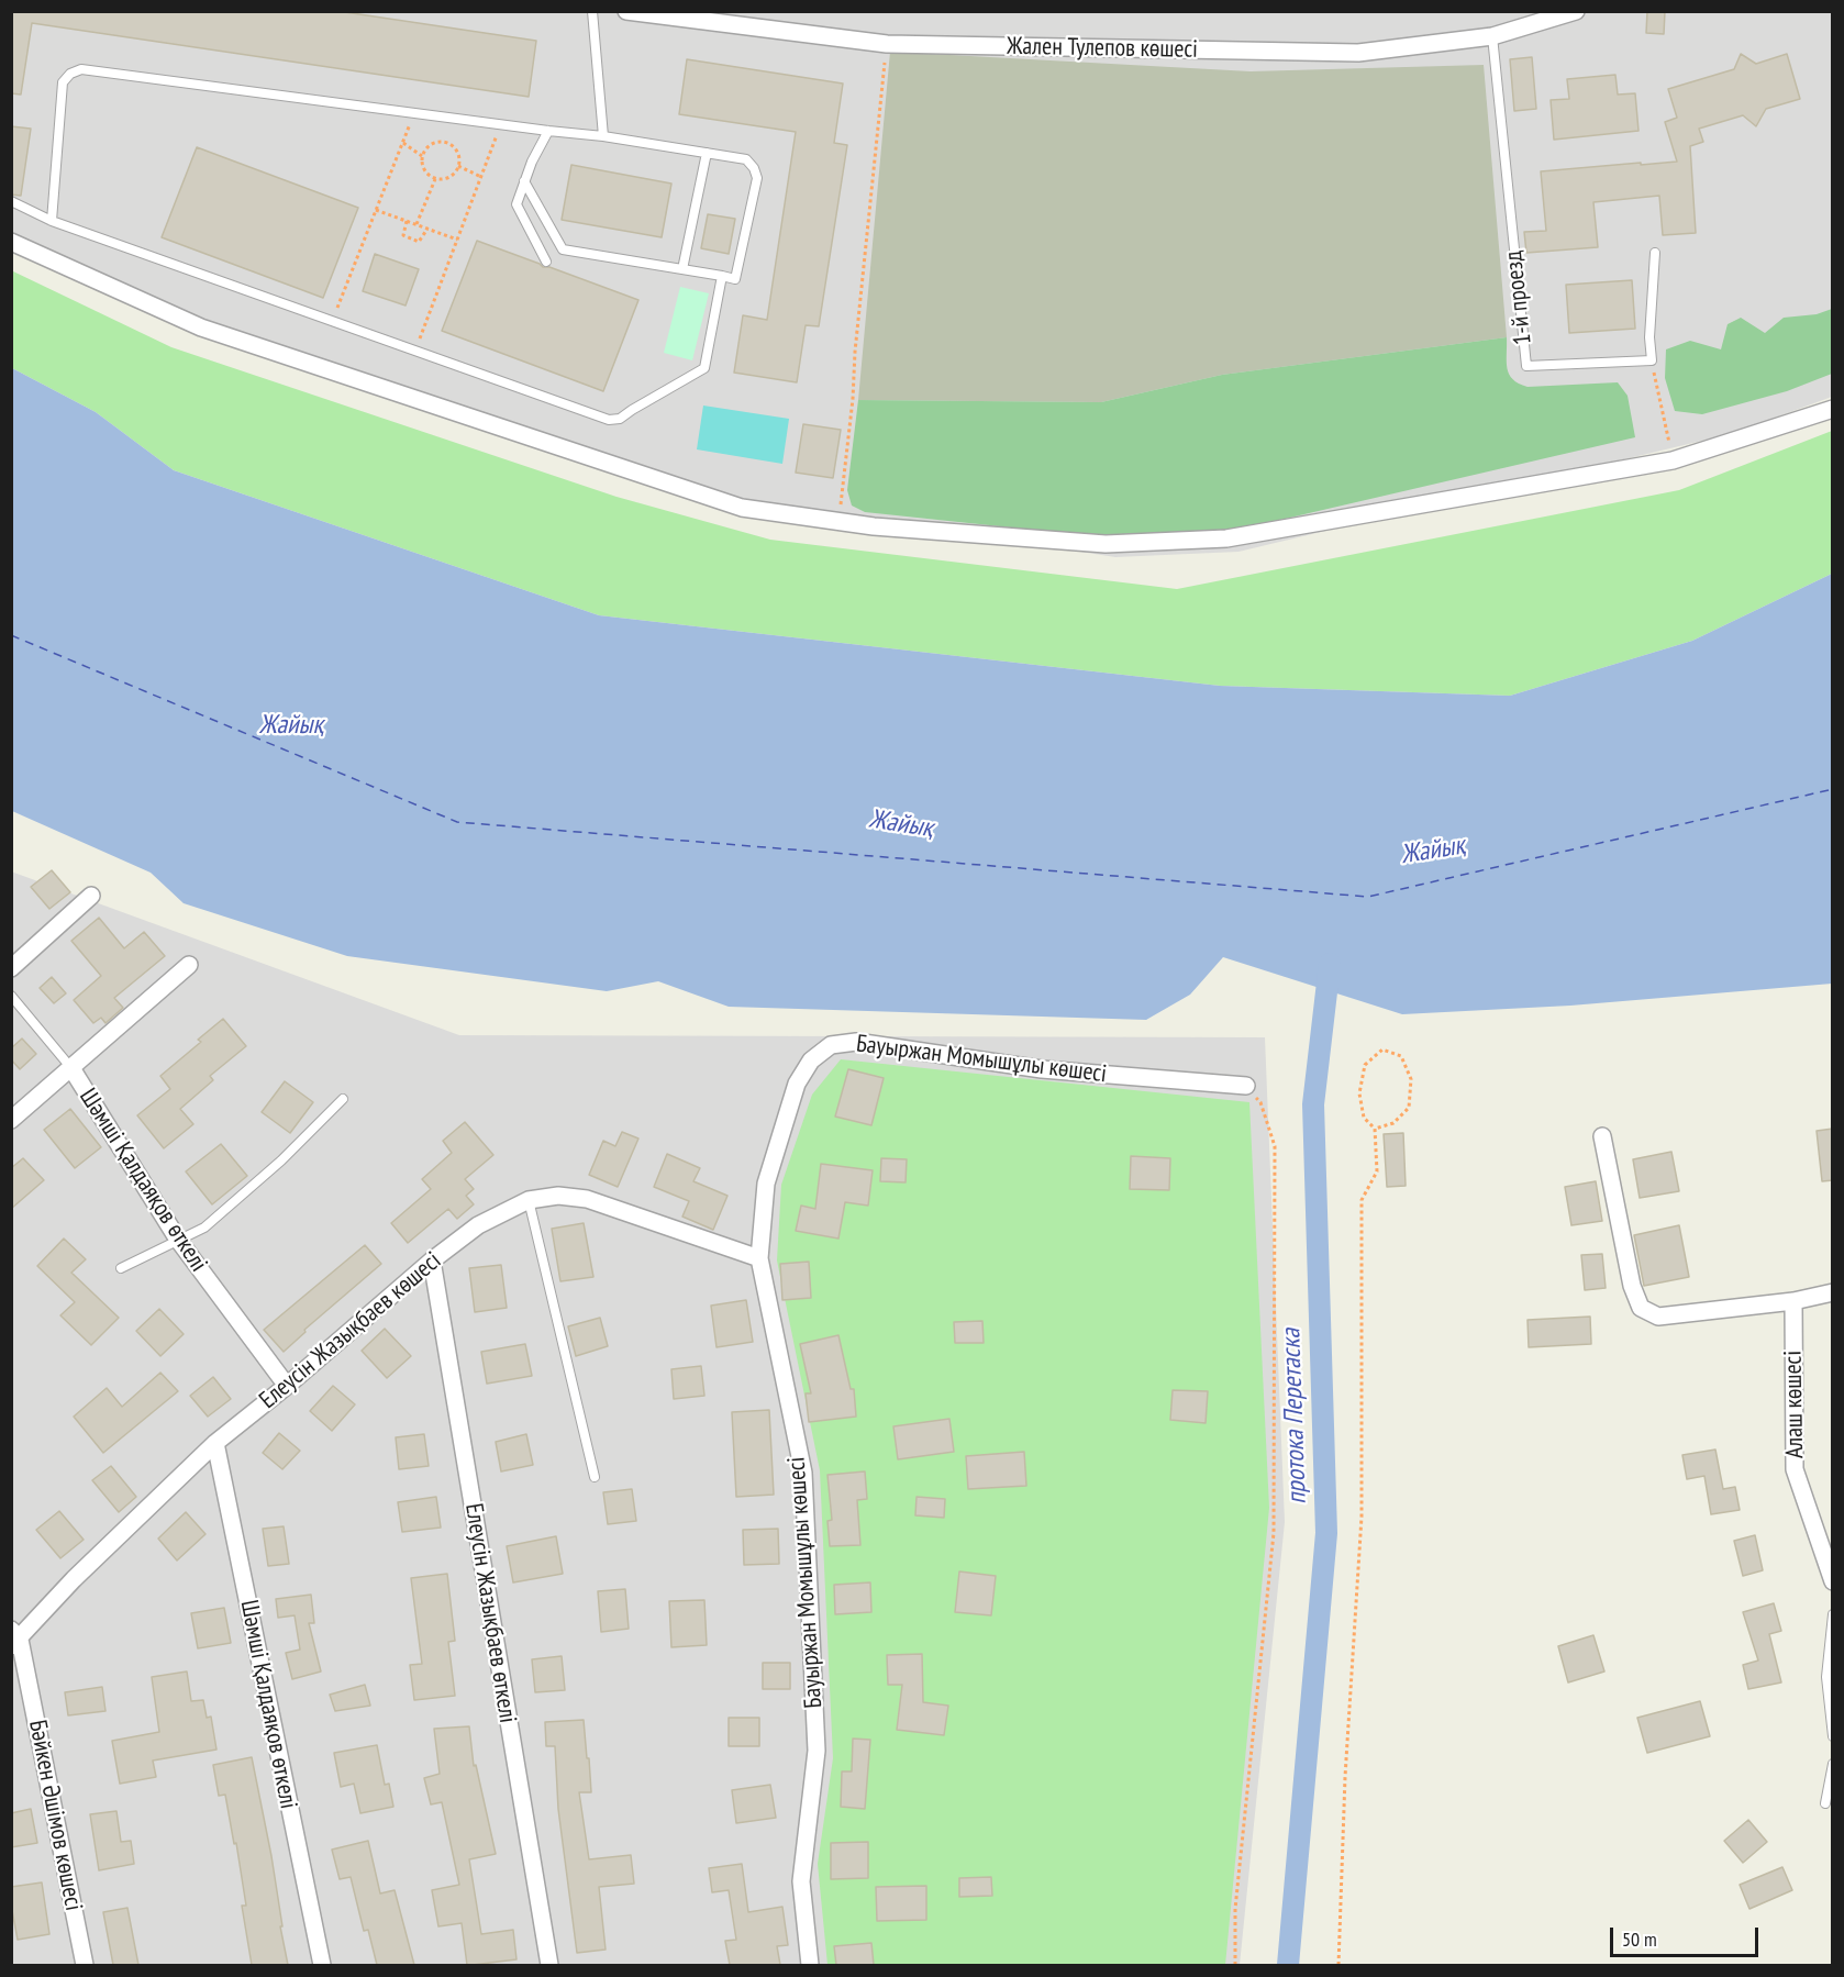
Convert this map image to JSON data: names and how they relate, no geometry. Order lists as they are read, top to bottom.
{
  "streets": {
    "street": [
      "Жален Тулепов көшесі",
      "Бауыржан Момышұлы көшесі",
      "Шәмші Қалдаяқов өткелі",
      "Елеусін Жазықбаев көшесі",
      "Алаш көшесі",
      "Елеусін Жазықбаев өткелі",
      "Бәйкен Әшімов көшесі"
    ],
    "lane": ["1-й проезд"]
  },
  "crossings": [
    ["Жален Тулепов көшесі", "1-й проезд"],
    ["Бауыржан Момышұлы көшесі", "Елеусін Жазықбаев көшесі"],
    ["Шәмші Қалдаяқов өткелі", "Елеусін Жазықбаев көшесі"],
    ["Елеусін Жазықбаев көшесі", "Елеусін Жазықбаев өткелі"],
    ["Елеусін Жазықбаев көшесі", "Бәйкен Әшімов көшесі"]
  ],
  "water": ["Жайық", "протока Перетаска"],
  "scale_bar": "50 m"
}
